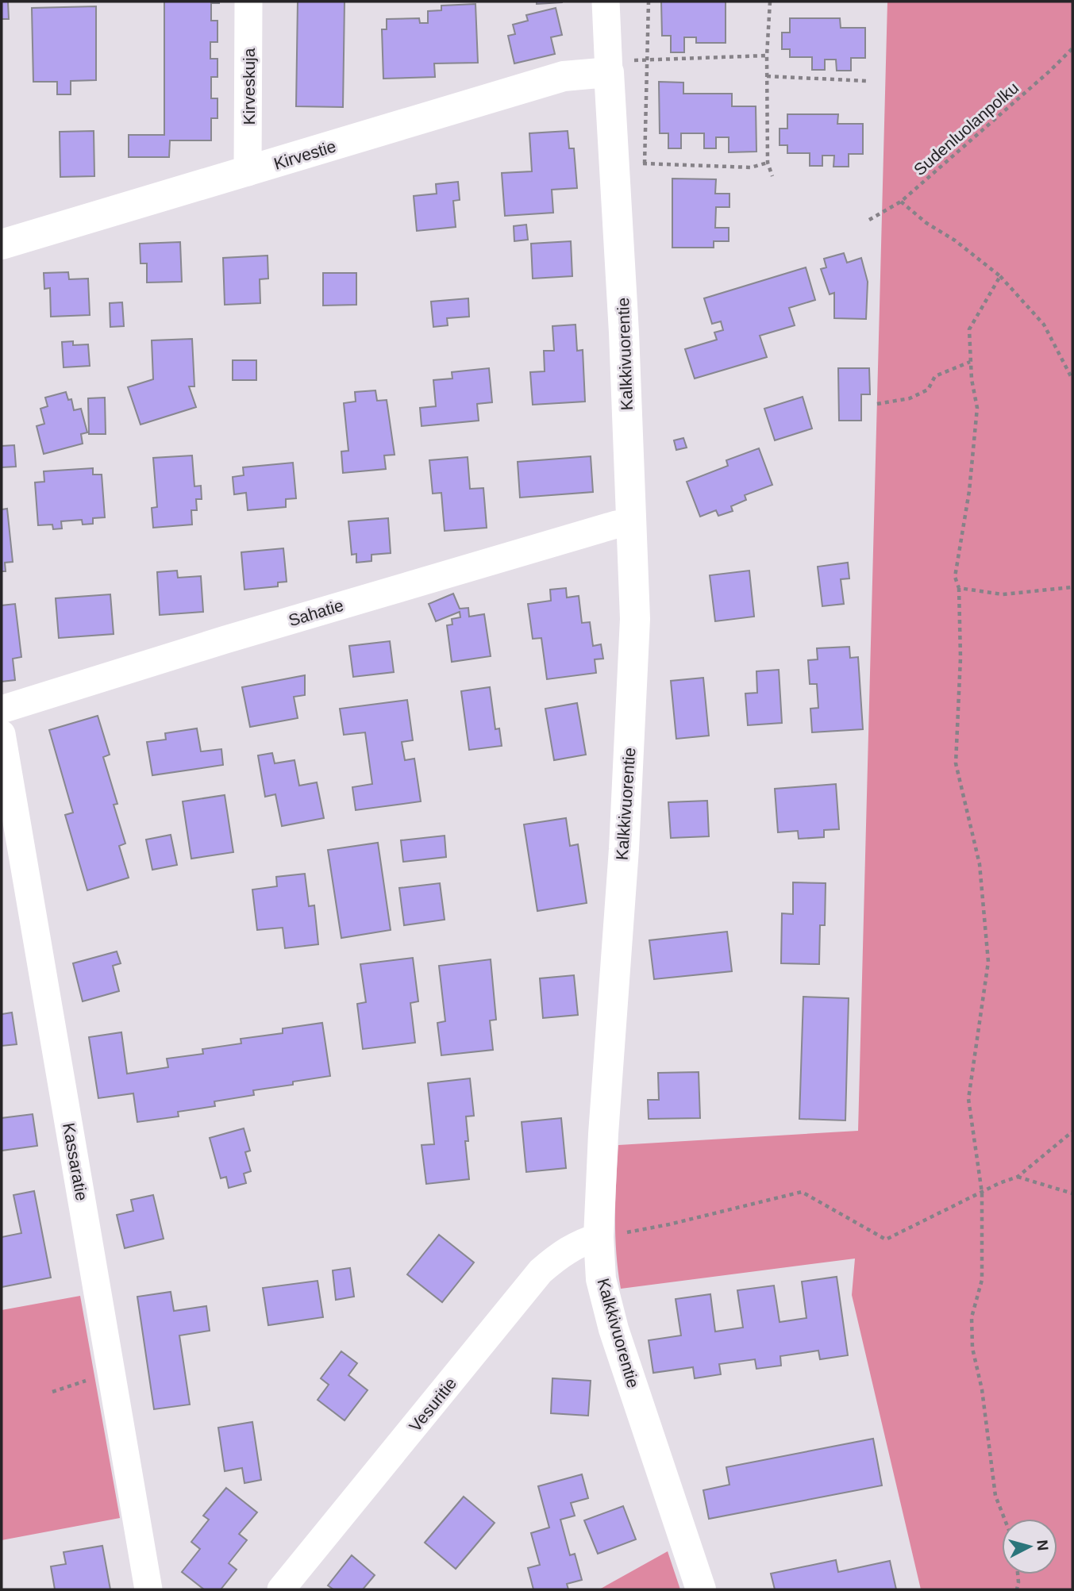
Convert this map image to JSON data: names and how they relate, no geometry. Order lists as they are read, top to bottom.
{
  "streets": {
    "street": [
      "Kirveskuja",
      "Kirvestie",
      "Kalkkivuorentie",
      "Sahatie",
      "Kassaratie",
      "Vesuritie"
    ],
    "path": ["Sudenluolanpolku"]
  },
  "crossings": [
    ["Kirveskuja", "Kirvestie"],
    ["Kirvestie", "Kalkkivuorentie"],
    ["Kalkkivuorentie", "Sahatie"],
    ["Kalkkivuorentie", "Vesuritie"]
  ],
  "north": "right"
}
